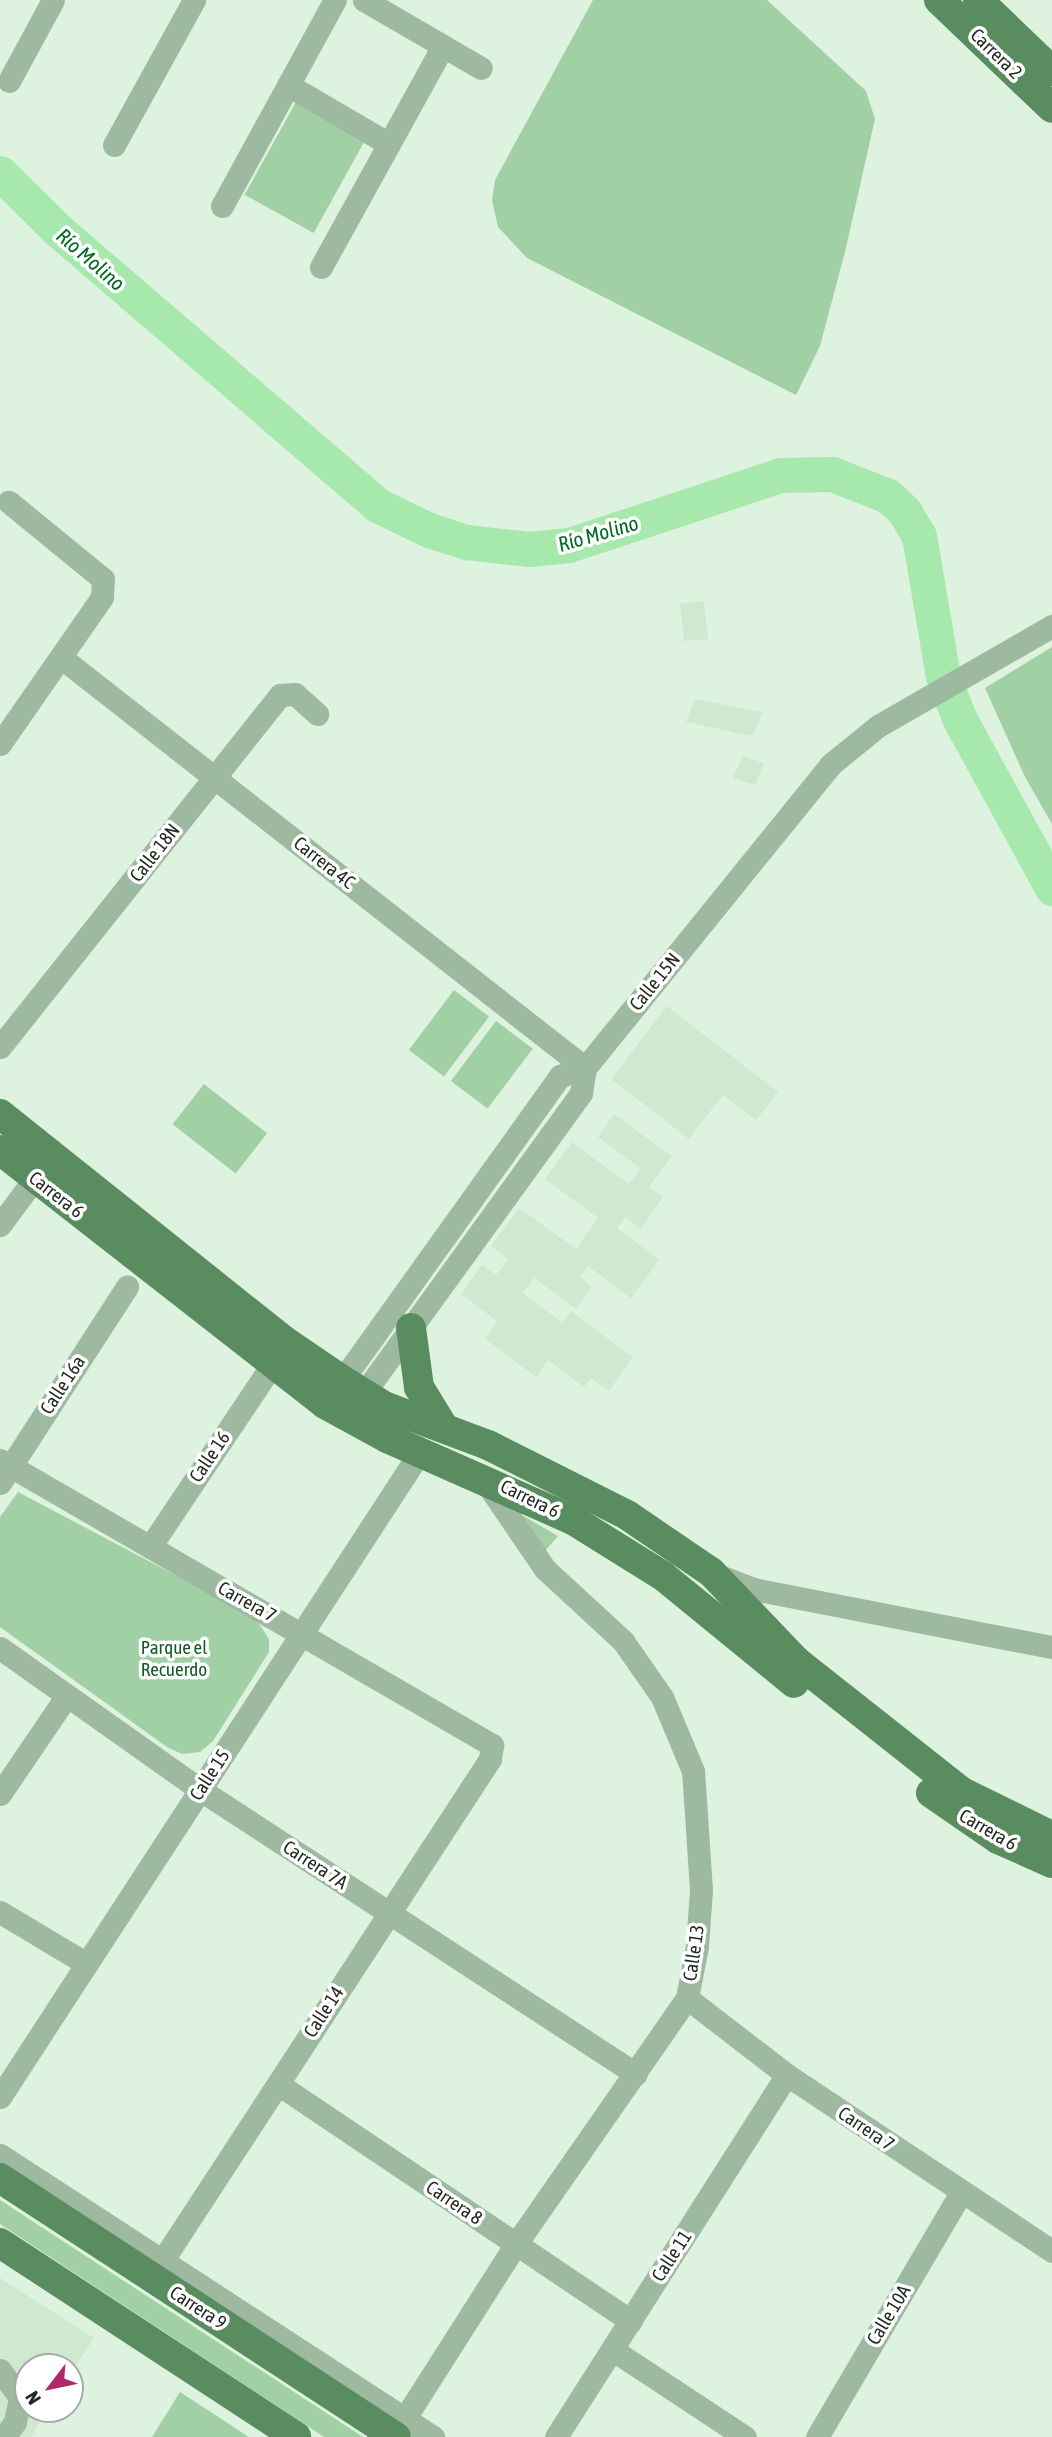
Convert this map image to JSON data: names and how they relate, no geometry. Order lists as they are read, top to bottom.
{
  "streets": {
    "main road": ["Carrera 2", "Carrera 6", "Carrera 9"],
    "street": [
      "Calle 18N",
      "Carrera 4C",
      "Calle 15N",
      "Calle 16a",
      "Calle 16",
      "Carrera 7",
      "Calle 15",
      "Carrera 7A",
      "Calle 13",
      "Calle 14",
      "Carrera 8",
      "Calle 11",
      "Calle 10A"
    ]
  },
  "crossings": [
    ["Calle 18N", "Carrera 4C"],
    ["Carrera 4C", "Calle 15N"],
    ["Calle 15N", "Carrera 6"],
    ["Carrera 6", "Calle 16"],
    ["Carrera 6", "Calle 15"],
    ["Carrera 6", "Calle 13"],
    ["Calle 16a", "Carrera 7"],
    ["Calle 16", "Carrera 7"],
    ["Carrera 7", "Calle 15"],
    ["Carrera 7", "Calle 13"],
    ["Carrera 7", "Calle 14"],
    ["Carrera 7", "Calle 11"],
    ["Carrera 7", "Calle 10A"],
    ["Calle 15", "Carrera 7A"],
    ["Carrera 7A", "Calle 13"],
    ["Carrera 7A", "Calle 14"],
    ["Calle 13", "Carrera 8"],
    ["Calle 13", "Carrera 9"],
    ["Calle 14", "Carrera 8"],
    ["Calle 14", "Carrera 9"],
    ["Carrera 8", "Calle 11"]
  ],
  "water": ["Río Molino"],
  "parks": ["Parque el Recuerdo"],
  "north": "bottom left"
}
